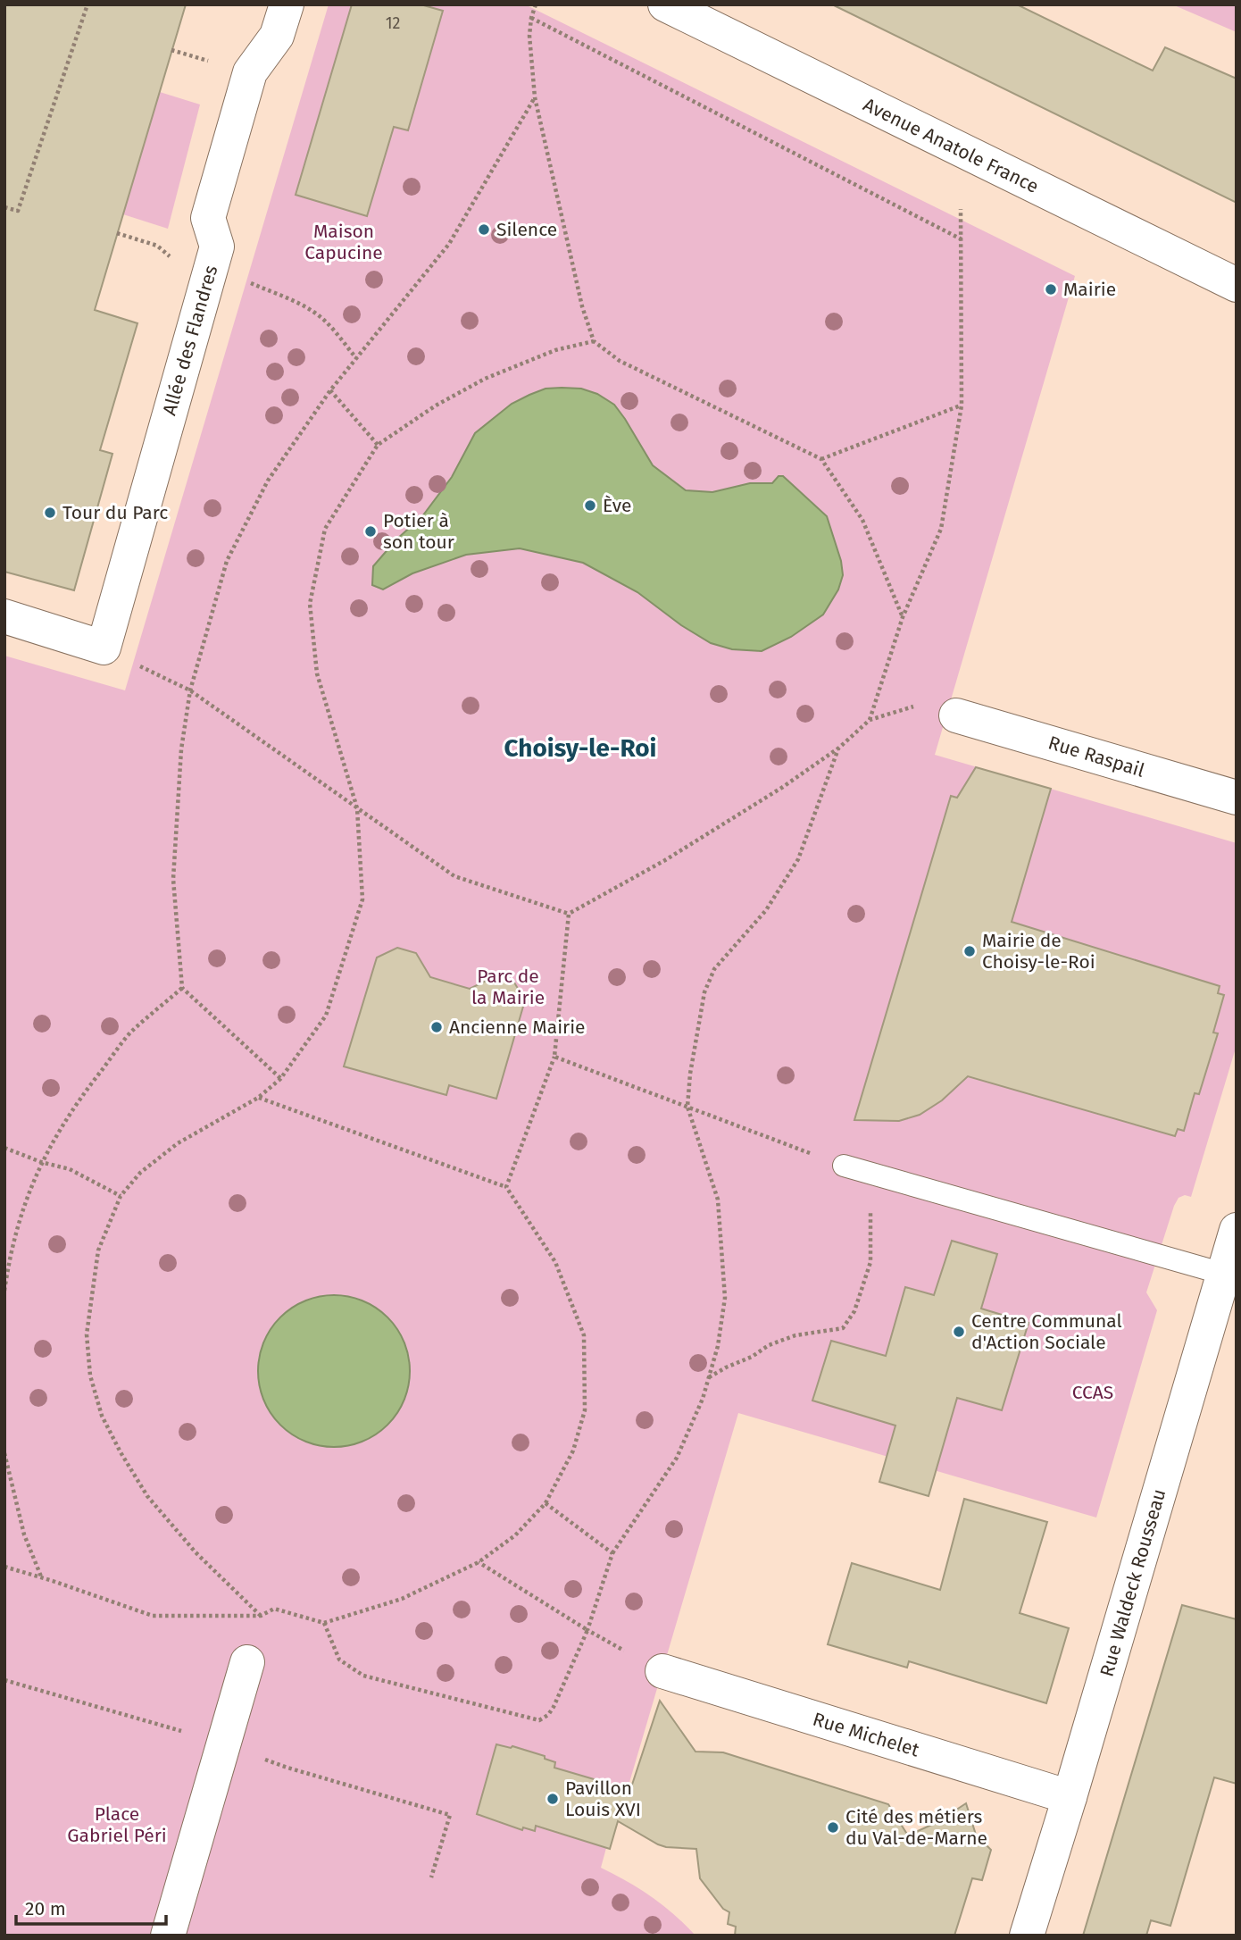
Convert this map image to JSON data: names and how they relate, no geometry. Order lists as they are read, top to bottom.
{
  "streets": {
    "street": [
      "Avenue Anatole France",
      "Allée des Flandres",
      "Rue Raspail",
      "Rue Waldeck Rousseau",
      "Rue Michelet"
    ]
  },
  "crossings": [
    ["Rue Waldeck Rousseau", "Rue Michelet"]
  ],
  "districts": ["Choisy-le-Roi"],
  "parks": [
    "Maison Capucine",
    "Parc de la Mairie",
    "CCAS",
    "Place Gabriel Péri"
  ],
  "places": [
    "Silence",
    "Mairie",
    "Ève",
    "Tour du Parc",
    "Potier à son tour",
    "Mairie de Choisy-le-Roi",
    "Ancienne Mairie",
    "Centre Communal d'Action Sociale",
    "Pavillon Louis XVI",
    "Cité des métiers du Val-de-Marne"
  ],
  "house_numbers": ["12"],
  "scale_bar": "20 m"
}
